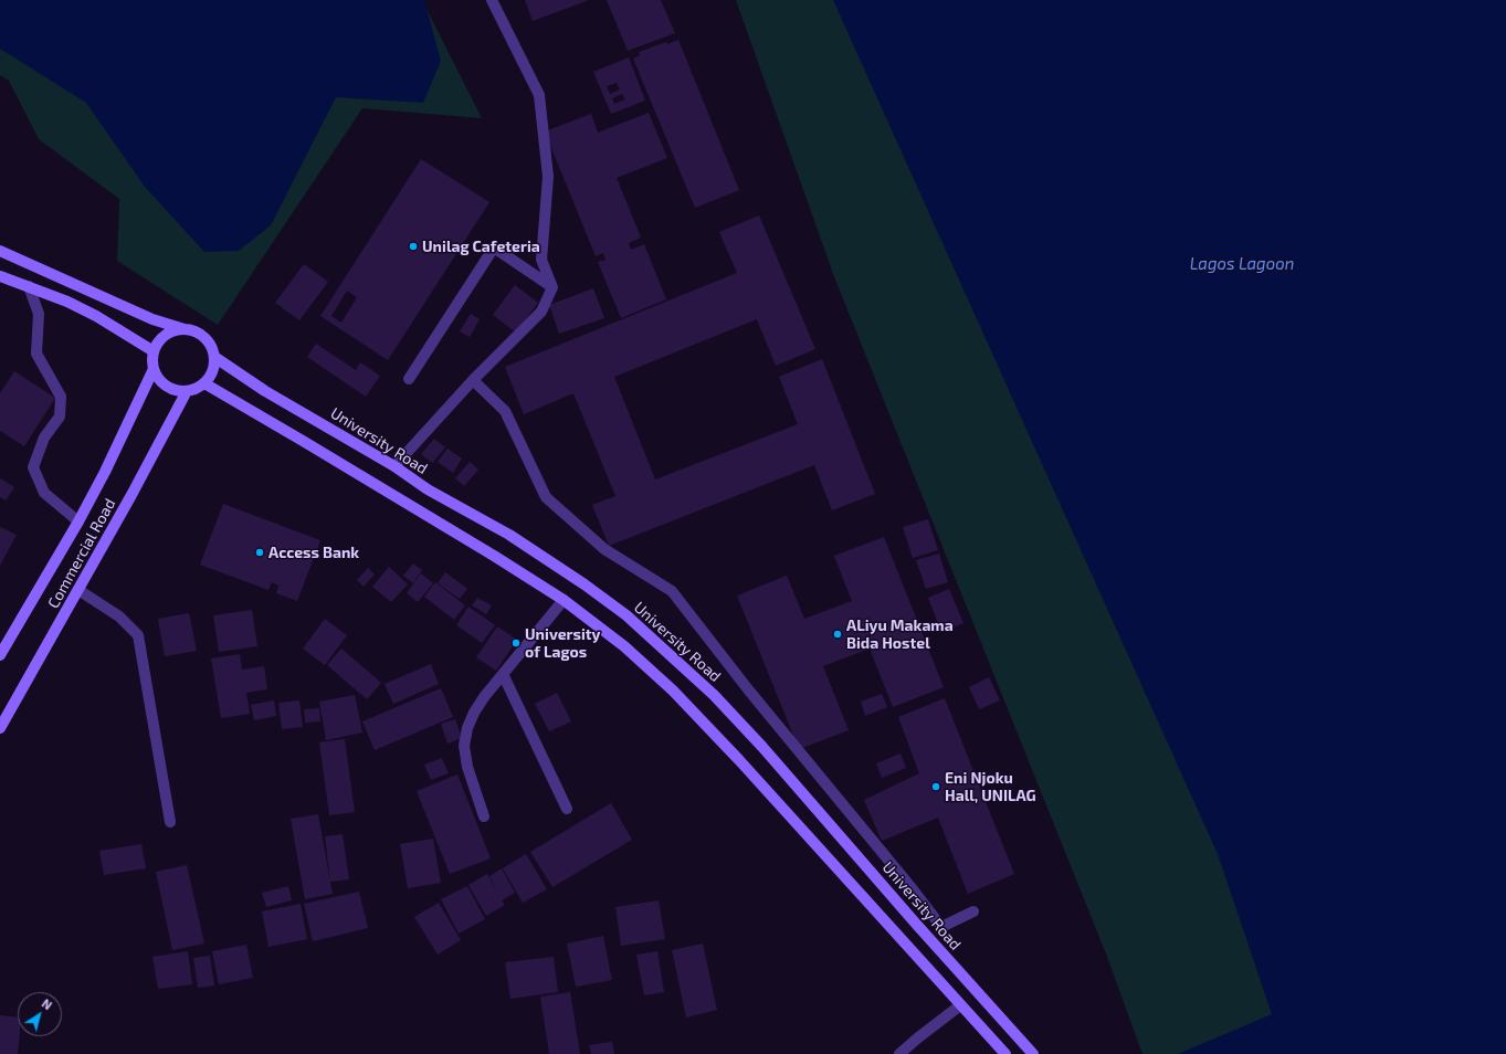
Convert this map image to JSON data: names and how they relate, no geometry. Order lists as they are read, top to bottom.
{
  "streets": {
    "main road": ["University Road", "Commercial Road"]
  },
  "crossings": [
    ["University Road", "Commercial Road"]
  ],
  "water": ["Lagos Lagoon"],
  "places": [
    "Unilag Cafeteria",
    "Access Bank",
    "ALiyu Makama Bida Hostel",
    "University of Lagos",
    "Eni Njoku Hall, UNILAG"
  ],
  "north": "top right"
}
